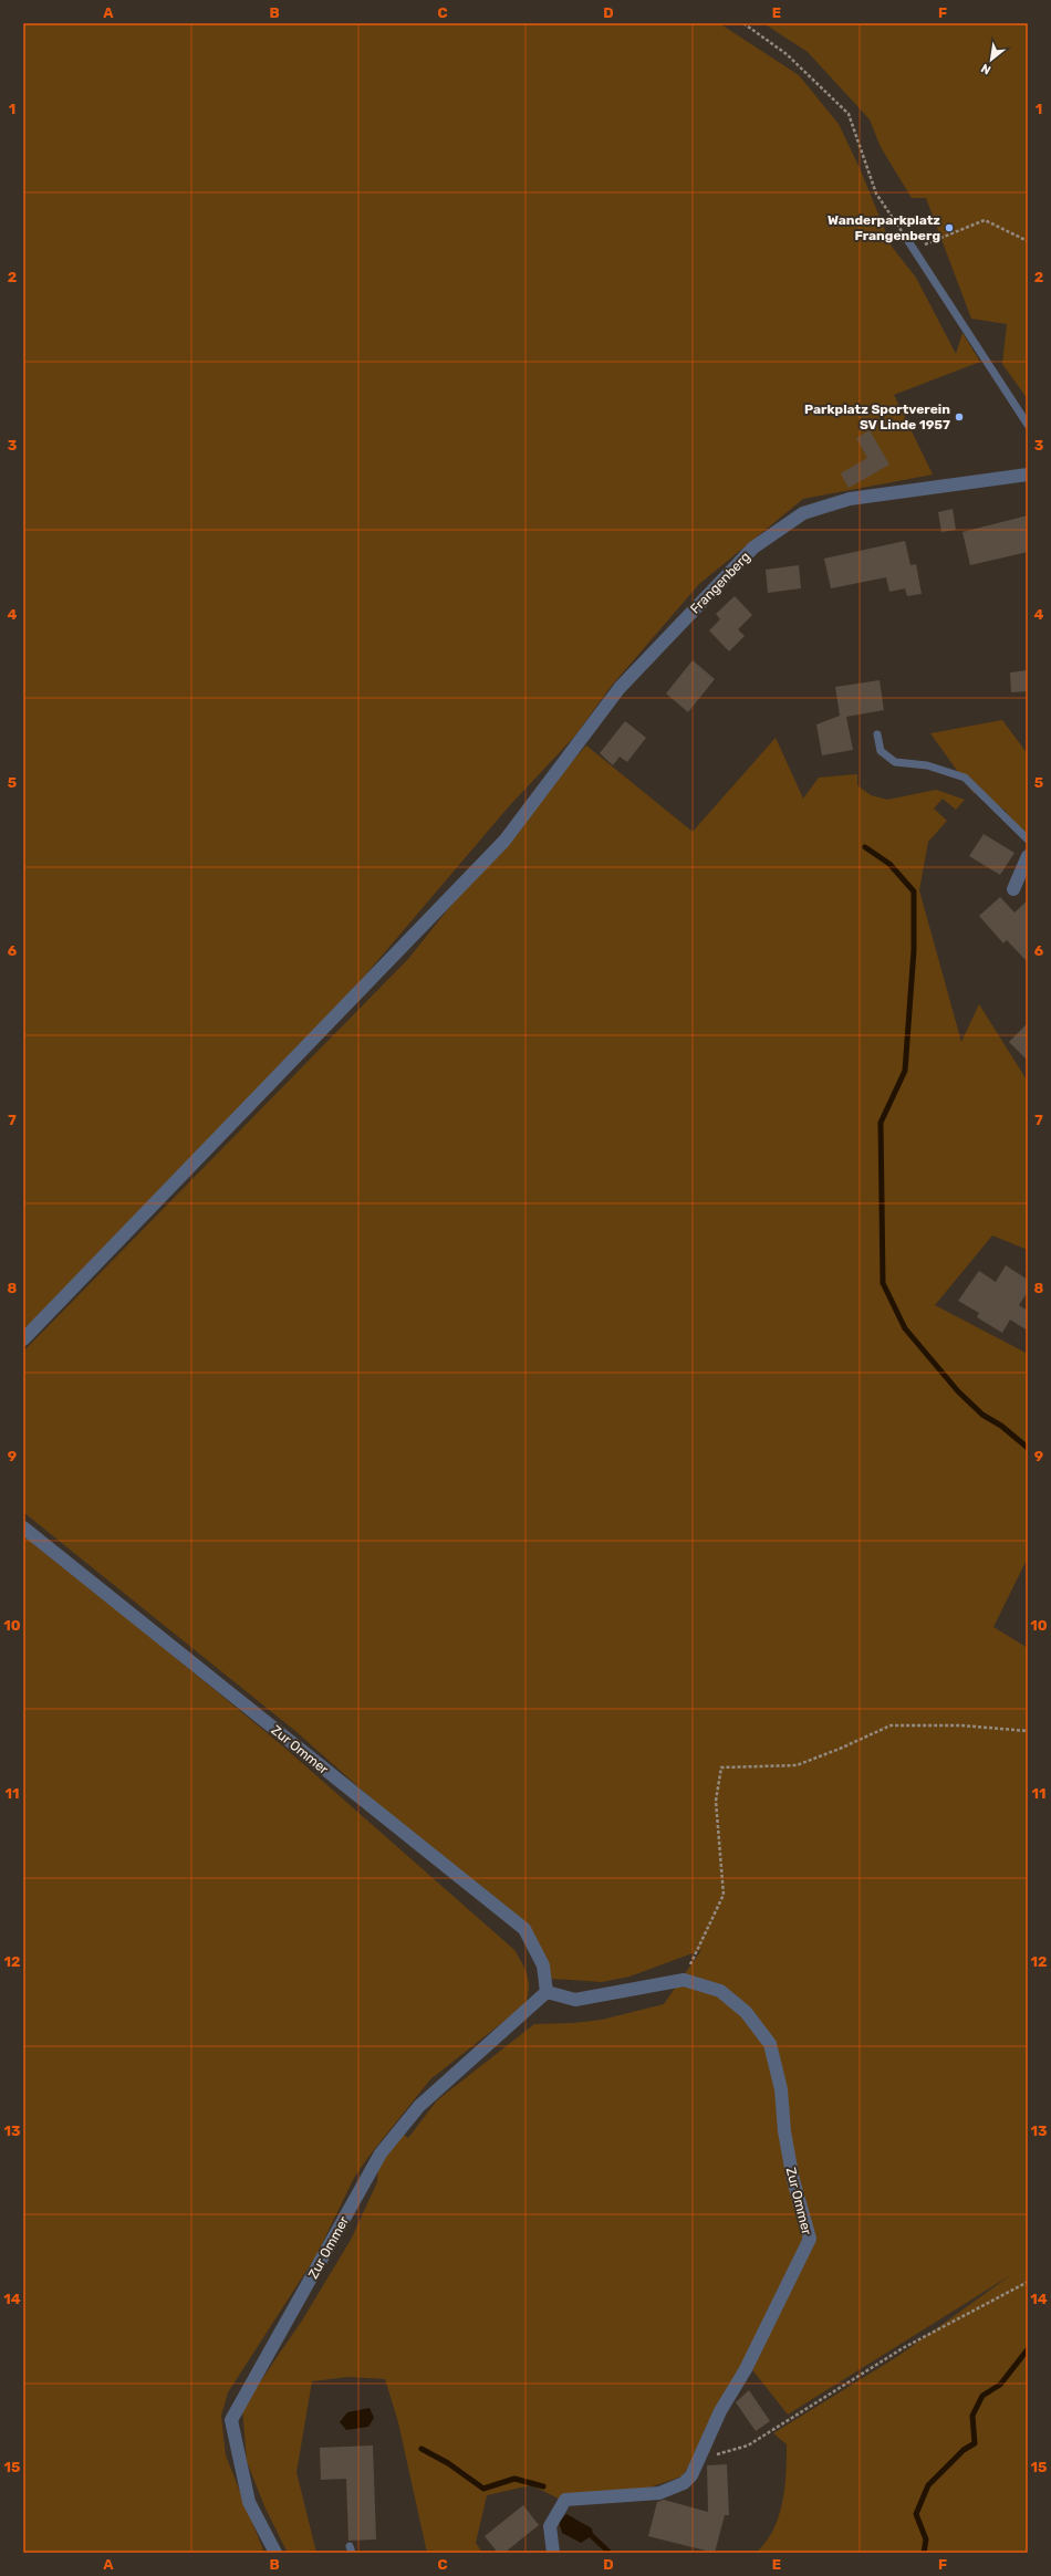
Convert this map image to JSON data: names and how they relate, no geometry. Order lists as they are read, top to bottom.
{
  "streets": {
    "street": ["Frangenberg", "Zur Ommer"]
  },
  "places": ["Wanderparkplatz Frangenberg", "Parkplatz Sportverein SV Linde 1957"],
  "north": "bottom left",
  "grid": {
    "columns": [
      "A",
      "B",
      "C",
      "D",
      "E",
      "F"
    ],
    "rows": [
      "1",
      "2",
      "3",
      "4",
      "5",
      "6",
      "7",
      "8",
      "9",
      "10",
      "11",
      "12",
      "13",
      "14",
      "15"
    ]
  }
}
